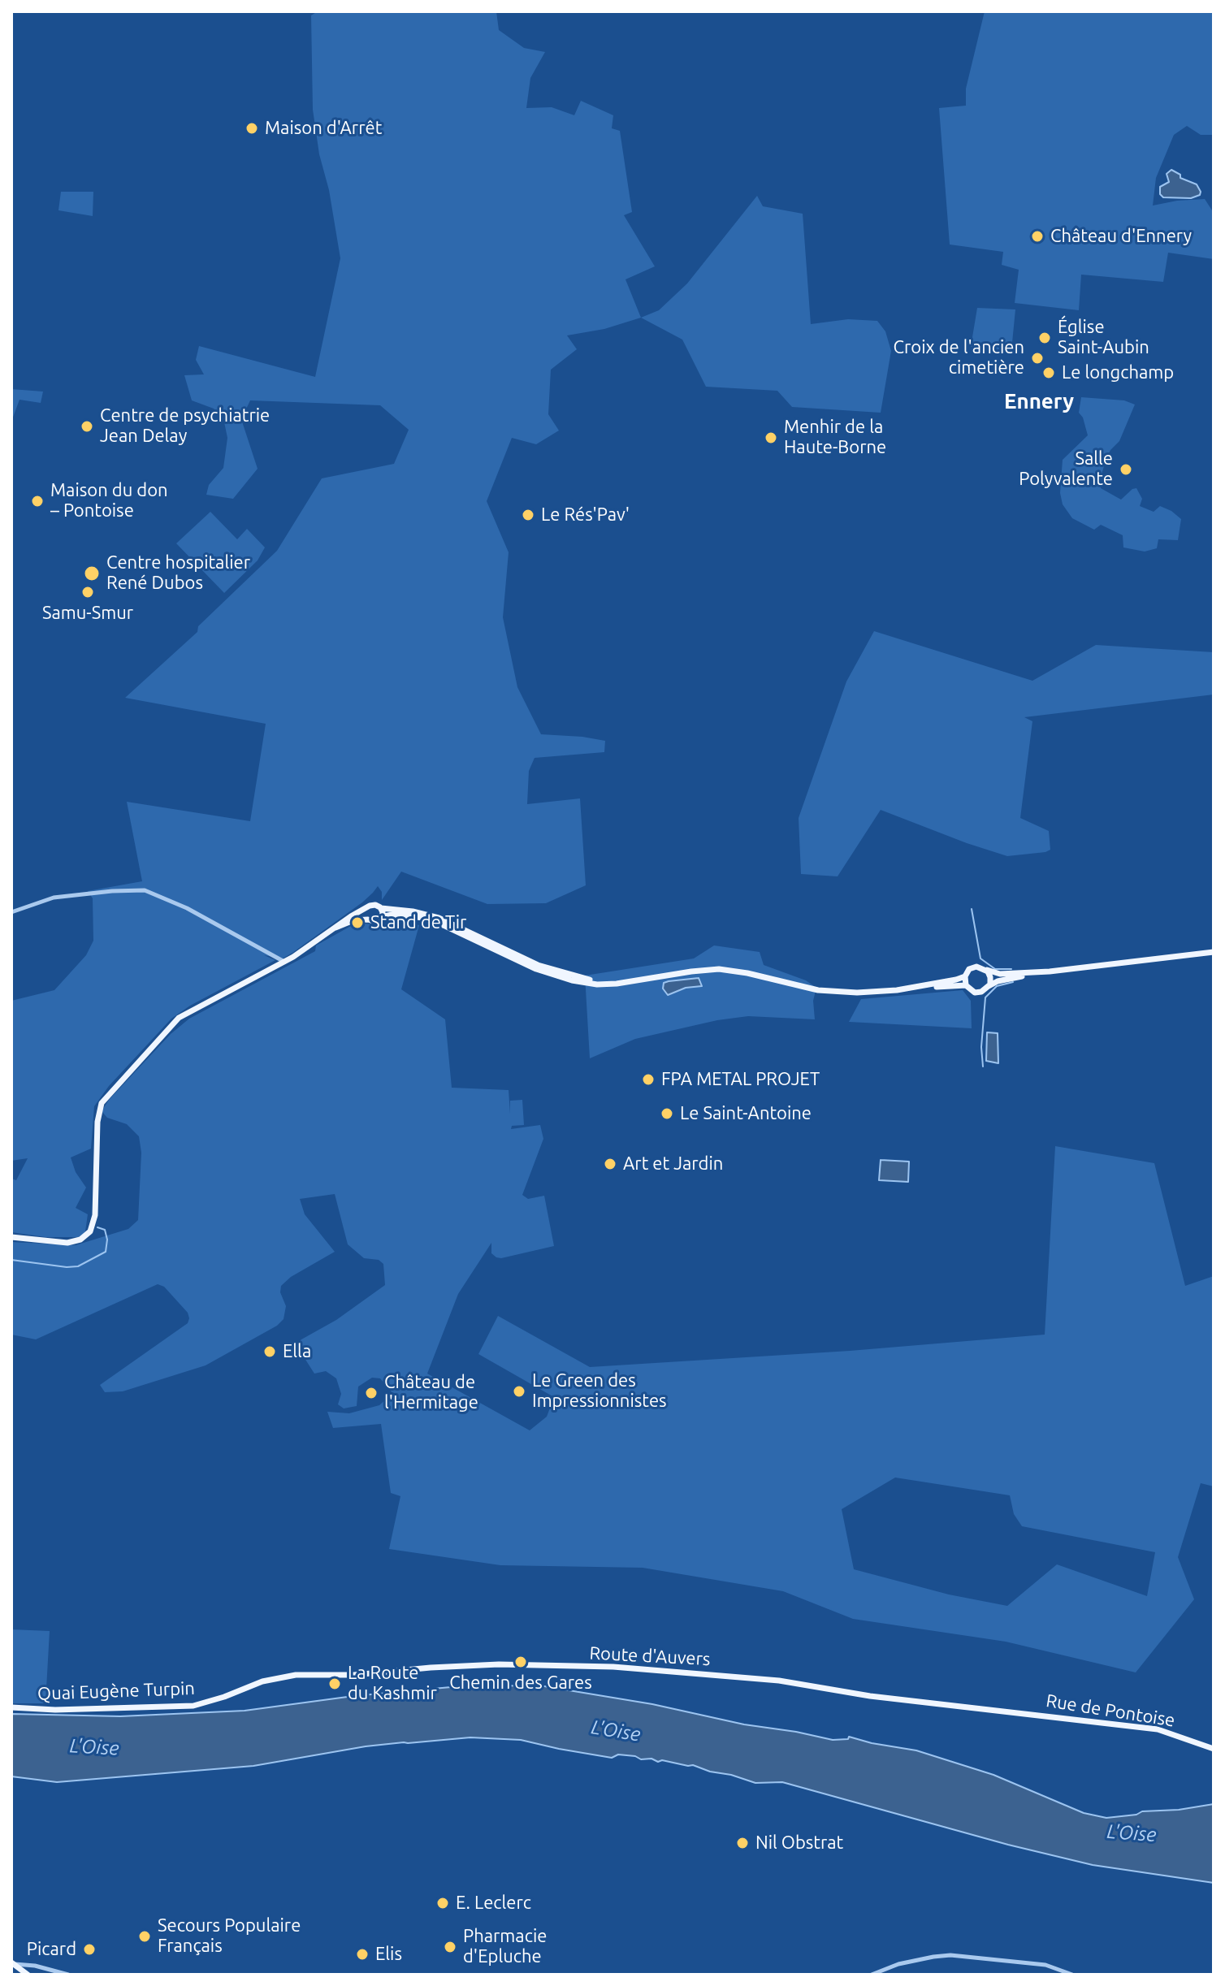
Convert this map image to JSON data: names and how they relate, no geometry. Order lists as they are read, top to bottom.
{
  "streets": {
    "main road": ["Route d'Auvers", "Quai Eugène Turpin", "Rue de Pontoise"]
  },
  "crossings": [
    ["Route d'Auvers", "Quai Eugène Turpin"],
    ["Route d'Auvers", "Rue de Pontoise"]
  ],
  "districts": ["Ennery"],
  "water": ["L'Oise"],
  "places": [
    "Maison d'Arrêt",
    "Château d'Ennery",
    "Église Saint-Aubin",
    "Croix de l'ancien cimetière",
    "Le longchamp",
    "Centre de psychiatrie Jean Delay",
    "Menhir de la Haute-Borne",
    "Salle Polyvalente",
    "Maison du don – Pontoise",
    "Le Rés'Pav'",
    "Centre hospitalier René Dubos",
    "Samu-Smur",
    "Stand de Tir",
    "FPA METAL PROJET",
    "Le Saint-Antoine",
    "Art et Jardin",
    "Ella",
    "Le Green des Impressionnistes",
    "Château de l'Hermitage",
    "Chemin des Gares",
    "La Route du Kashmir",
    "Nil Obstrat",
    "E. Leclerc",
    "Secours Populaire Français",
    "Pharmacie d'Epluche",
    "Picard",
    "Elis"
  ]
}
